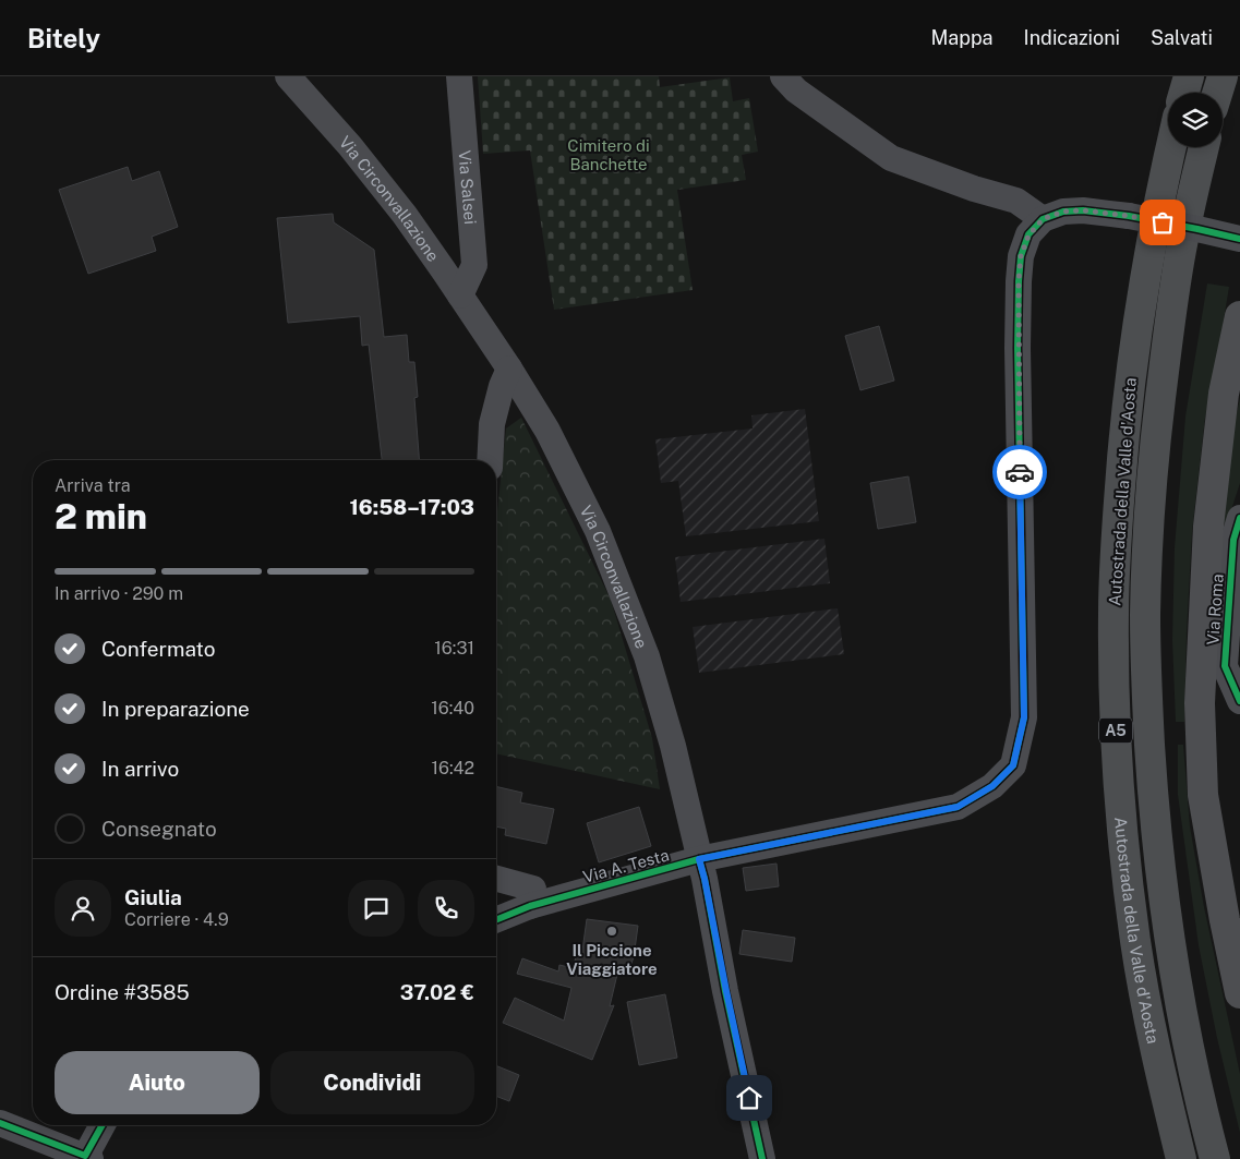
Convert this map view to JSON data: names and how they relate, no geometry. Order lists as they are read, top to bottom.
{
  "streets": {
    "highway": ["Autostrada della Valle d'Aosta", "A5"],
    "street": [
      "Via Salsei",
      "Via Circonvallazione",
      "Via Roma",
      "Via A. Testa"
    ]
  },
  "crossings": [
    ["Via Salsei", "Via Circonvallazione"],
    ["Via Circonvallazione", "Via A. Testa"]
  ],
  "parks": ["Cimitero di Banchette"],
  "places": ["Il Piccione Viaggiatore"],
  "page": {
    "header": "Bitely",
    "nav": ["Mappa", "Indicazioni", "Salvati"],
    "heading": ["2 min", "Arriva tra", "16:58–17:03"],
    "panel": [
      "Giulia",
      "Corriere · 4.9",
      "Ordine #3585",
      "37.02 €"
    ],
    "bar": "In arrivo · 290 m",
    "list": [
      ["Confermato", "16:31"],
      ["In preparazione", "16:40"],
      ["In arrivo", "16:42"],
      "Consegnato"
    ],
    "buttons": ["Aiuto", "Condividi"]
  }
}
